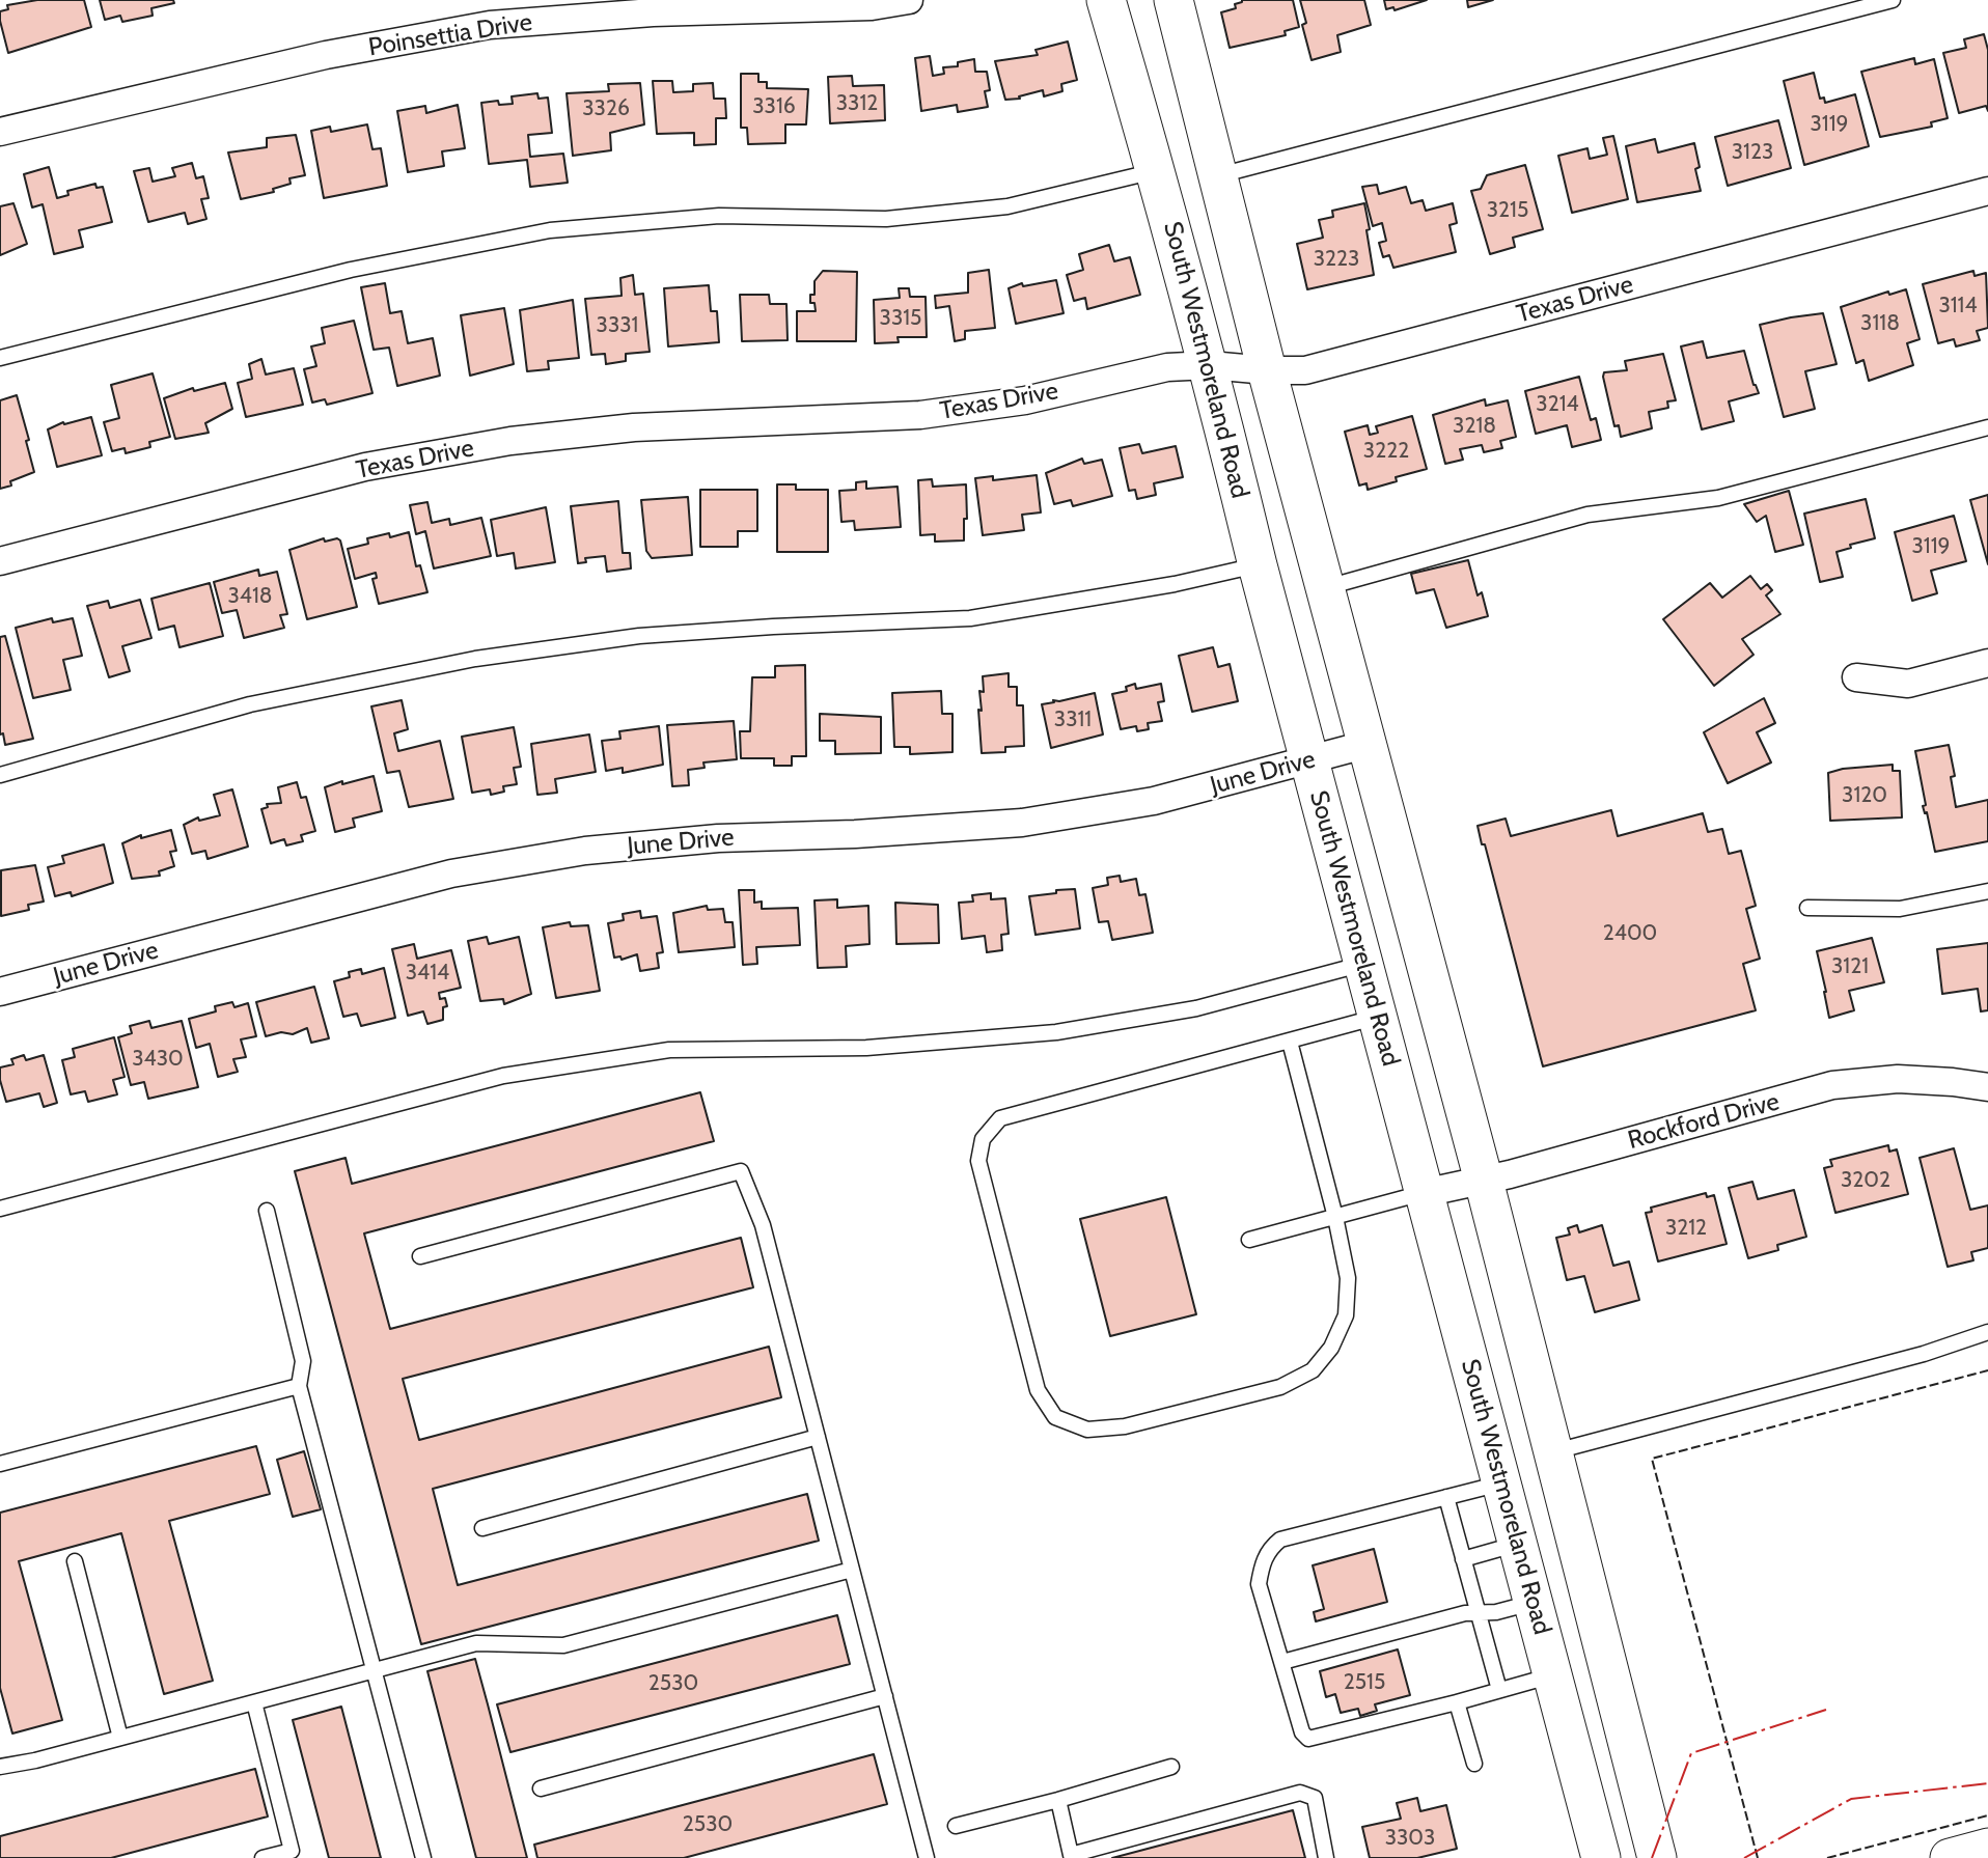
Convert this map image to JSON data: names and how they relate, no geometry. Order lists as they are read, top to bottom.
{
  "streets": {
    "main road": ["South Westmoreland Road"],
    "street": [
      "Poinsettia Drive",
      "Texas Drive",
      "June Drive",
      "Rockford Drive"
    ]
  },
  "crossings": [
    ["Texas Drive", "South Westmoreland Road"],
    ["South Westmoreland Road", "June Drive"],
    ["South Westmoreland Road", "Rockford Drive"]
  ],
  "house_numbers": [
    "3312",
    "3316",
    "3326",
    "3119",
    "3123",
    "3215",
    "3223",
    "3114",
    "3315",
    "3118",
    "3331",
    "3214",
    "3218",
    "3222",
    "3119",
    "3418",
    "3311",
    "3120",
    "2400",
    "3121",
    "3414",
    "3430",
    "3202",
    "3212",
    "2515",
    "2530",
    "2530",
    "3303"
  ]
}
